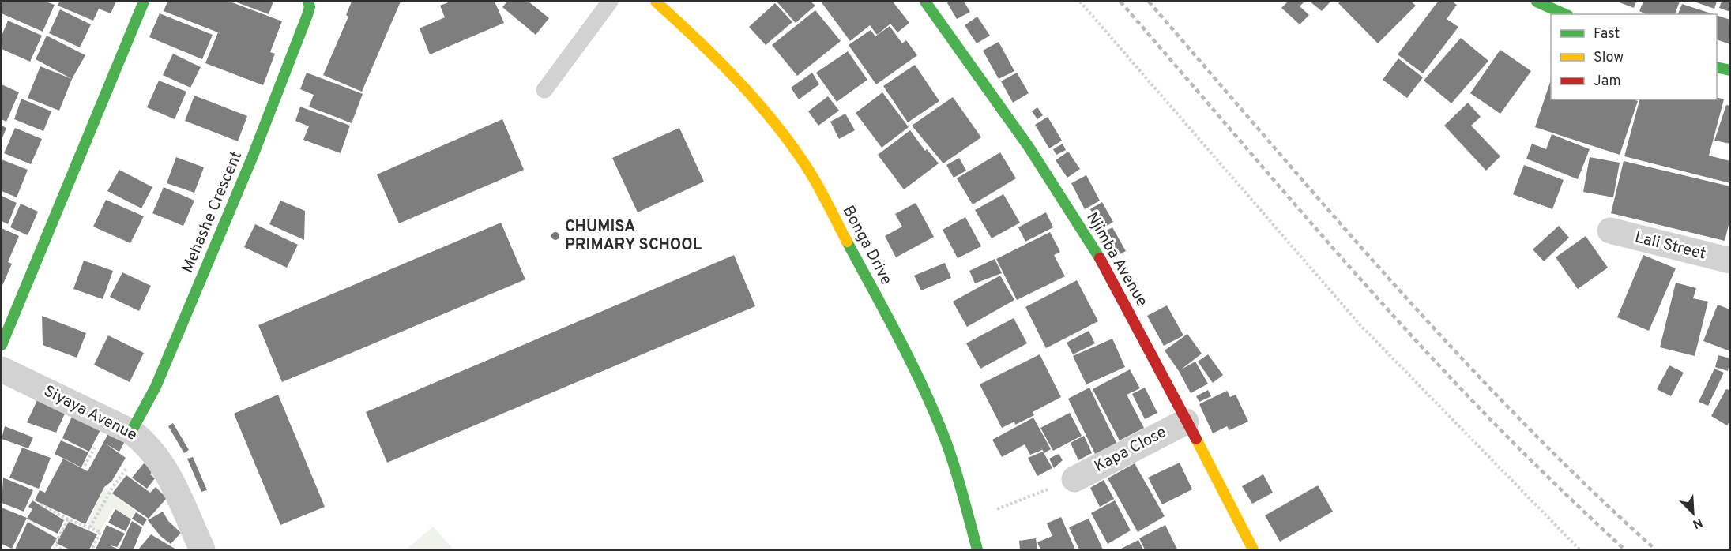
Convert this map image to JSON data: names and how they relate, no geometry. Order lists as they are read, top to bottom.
{
  "streets": {
    "street": [
      "Mehashe Crescent",
      "Bonga Drive",
      "Lali Street",
      "Njimba Avenue",
      "Siyaya Avenue",
      "Kapa Close"
    ]
  },
  "crossings": [
    ["Mehashe Crescent", "Siyaya Avenue"],
    ["Njimba Avenue", "Kapa Close"]
  ],
  "places": ["CHUMISA PRIMARY SCHOOL"],
  "legend": ["Fast", "Slow", "Jam"],
  "north": "bottom right"
}
